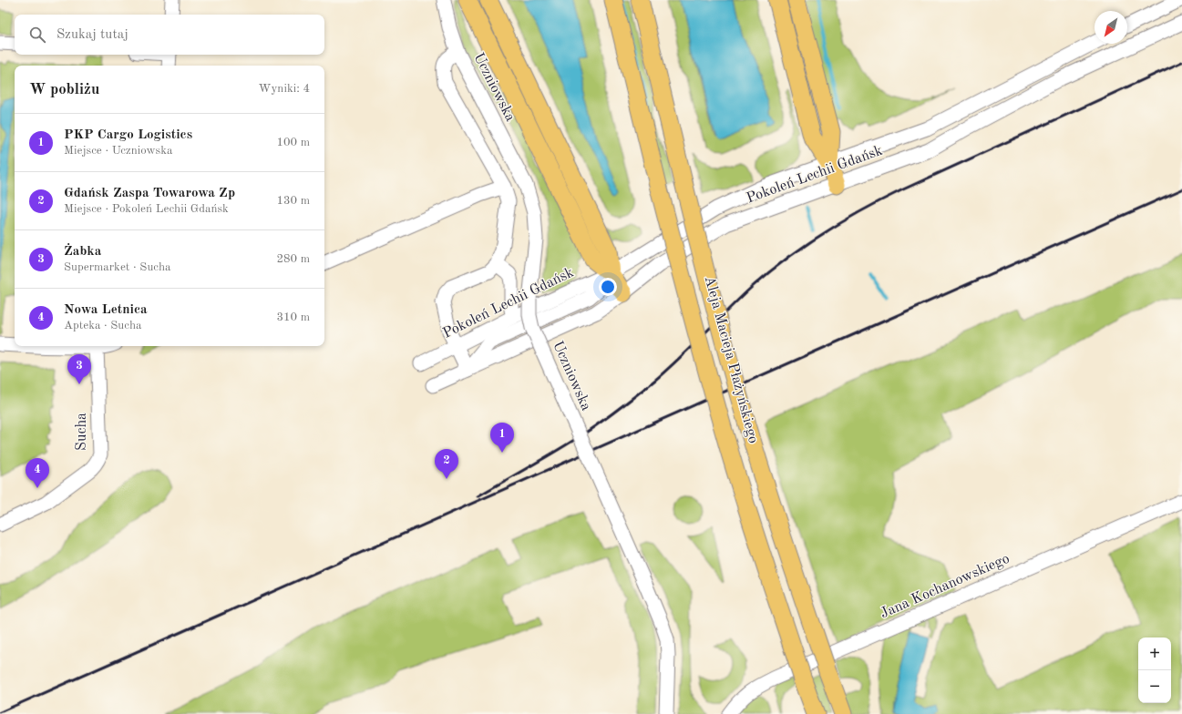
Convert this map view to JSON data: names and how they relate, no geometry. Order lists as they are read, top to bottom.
{
  "streets": {
    "main road": ["Aleja Macieja Płażyńskiego"],
    "street": [
      "Uczniowska",
      "Pokoleń Lechii Gdańsk",
      "Sucha",
      "Jana Kochanowskiego"
    ]
  },
  "north": "bottom left",
  "page": {
    "search": "Szukaj tutaj",
    "heading": ["W pobliżu", "Wyniki: 4"],
    "list": [
      {
        "mark": "1",
        "name": "PKP Cargo Logistics",
        "note": "Miejsce · Uczniowska",
        "value": "100 m"
      },
      {
        "mark": "2",
        "name": "Gdańsk Zaspa Towarowa Zp",
        "note": "Miejsce · Pokoleń Lechii Gdańsk",
        "value": "130 m"
      },
      {
        "mark": "3",
        "name": "Żabka",
        "note": "Supermarket · Sucha",
        "value": "280 m"
      },
      {
        "mark": "4",
        "name": "Nowa Letnica",
        "note": "Apteka · Sucha",
        "value": "310 m"
      }
    ],
    "pins": [
      "3",
      "1",
      "2",
      "4"
    ],
    "map_buttons": ["+", "−"]
  }
}
